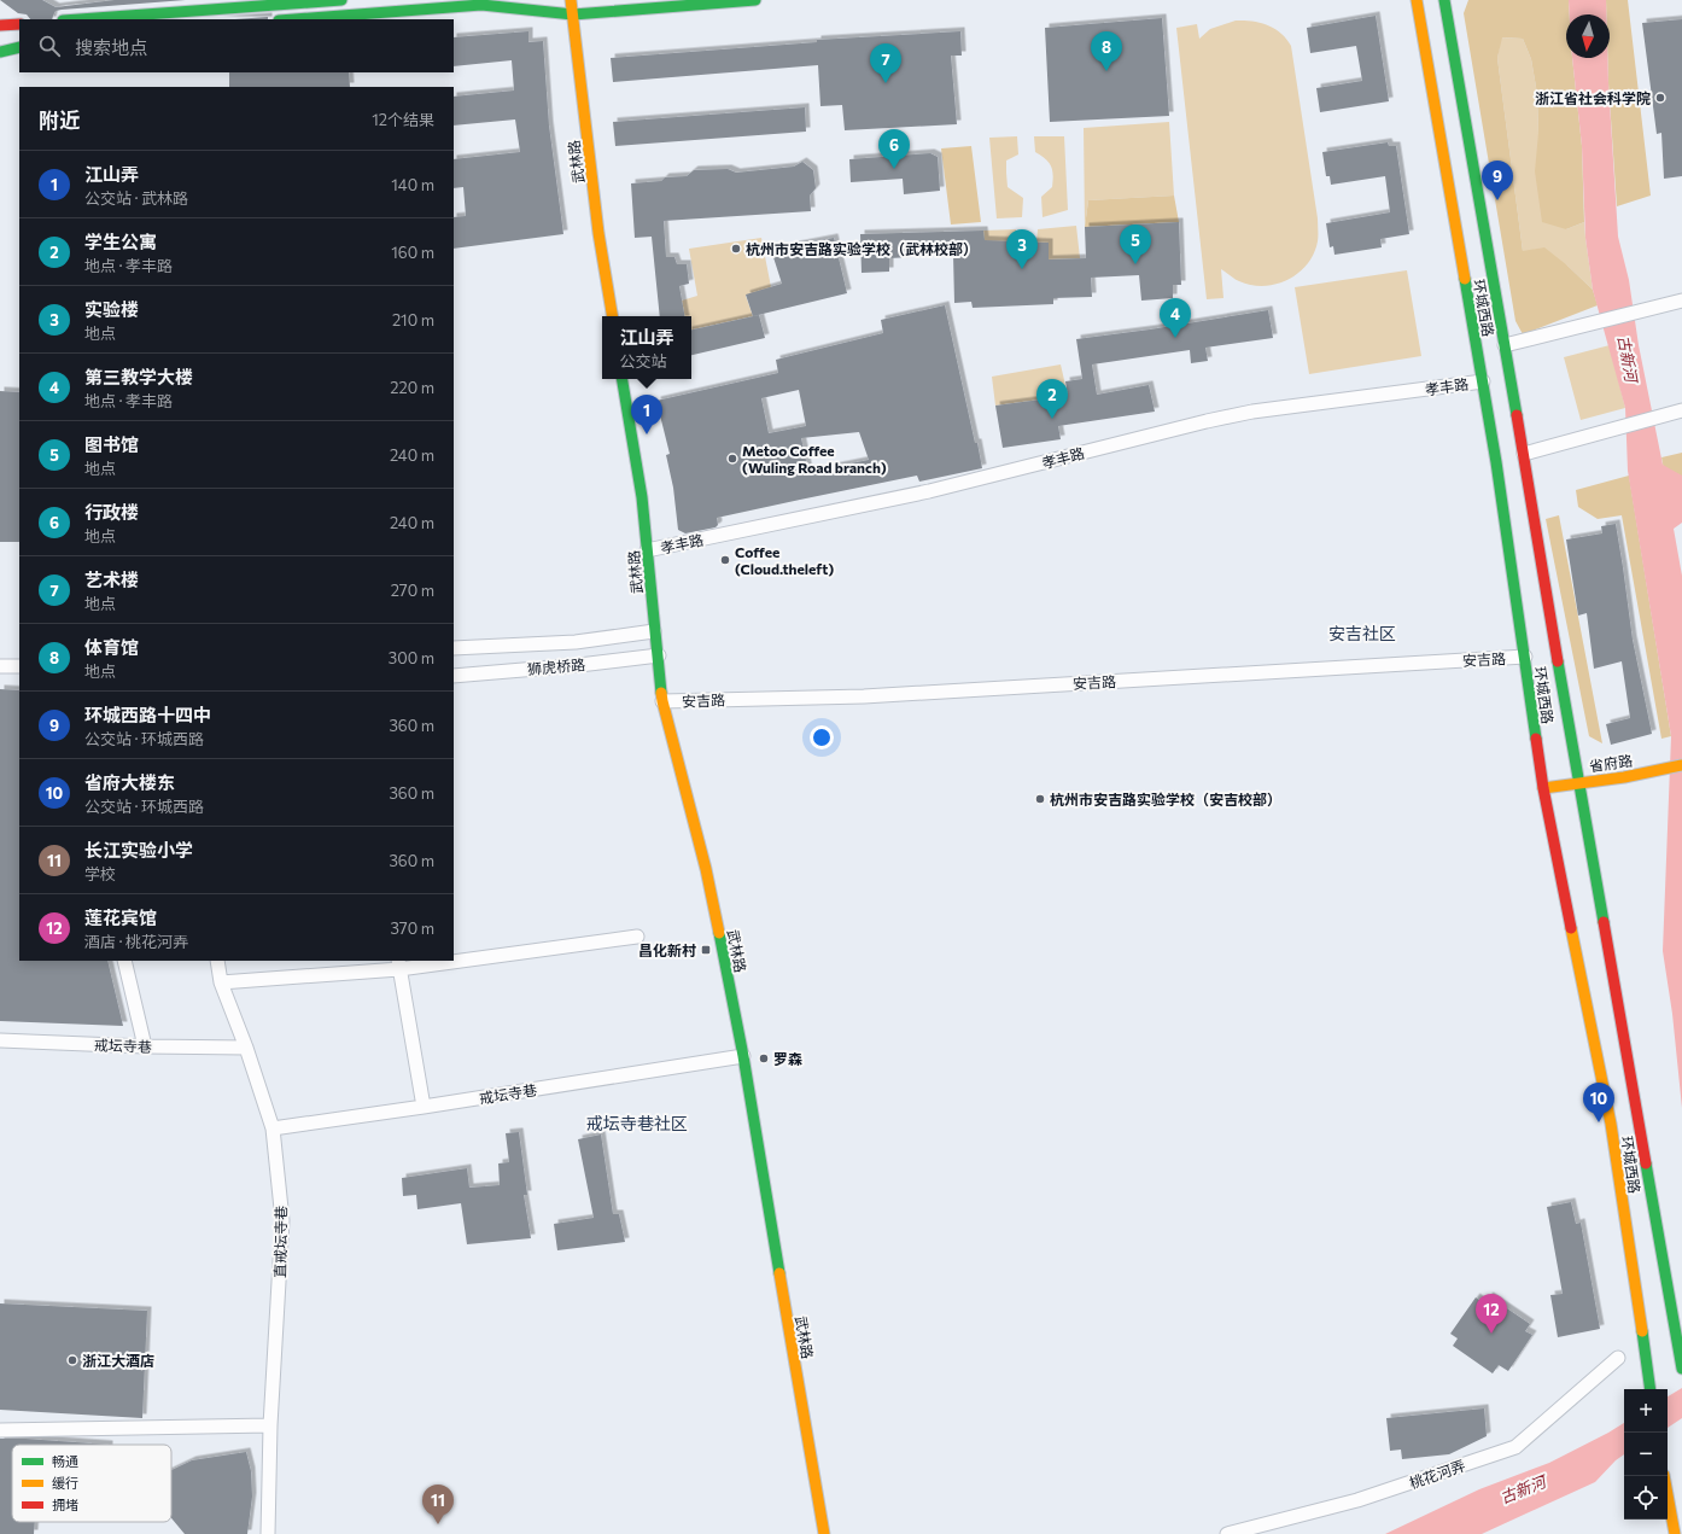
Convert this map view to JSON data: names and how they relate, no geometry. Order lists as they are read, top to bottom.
{
  "streets": {
    "main road": ["武林路", "环城西路", "省府路"],
    "street": [
      "孝丰路",
      "安吉路",
      "狮虎桥路",
      "戒坛寺巷",
      "直戒坛寺巷",
      "桃花河弄"
    ]
  },
  "crossings": [
    ["武林路", "孝丰路"],
    ["武林路", "安吉路"],
    ["武林路", "狮虎桥路"],
    ["武林路", "戒坛寺巷"],
    ["环城西路", "孝丰路"],
    ["环城西路", "安吉路"],
    ["环城西路", "省府路"],
    ["戒坛寺巷", "直戒坛寺巷"]
  ],
  "districts": ["安吉社区", "戒坛寺巷社区"],
  "water": ["古新河"],
  "places": {
    "other": [
      "浙江省社会科学院",
      "杭州市安吉路实验学校（武林校部）",
      "Metoo Coffee (Wuling Road branch)",
      "Coffee (Cloud.theleft)",
      "杭州市安吉路实验学校（安吉校部）",
      "罗森",
      "浙江大酒店"
    ],
    "transit": ["昌化新村"]
  },
  "legend": ["畅通", "缓行", "拥堵"],
  "north": "bottom",
  "page": {
    "search": "搜索地点",
    "pins": [
      "8",
      "7",
      "6",
      "9",
      "5",
      "3",
      "4",
      "2",
      "1",
      "10",
      "12",
      "11"
    ],
    "heading": ["附近", "12个结果"],
    "list": [
      {
        "mark": "1",
        "name": "江山弄",
        "note": "公交站 · 武林路",
        "value": "140 m"
      },
      {
        "mark": "2",
        "name": "学生公寓",
        "note": "地点 · 孝丰路",
        "value": "160 m"
      },
      {
        "mark": "3",
        "name": "实验楼",
        "note": "地点",
        "value": "210 m"
      },
      {
        "mark": "4",
        "name": "第三教学大楼",
        "note": "地点 · 孝丰路",
        "value": "220 m"
      },
      {
        "mark": "5",
        "name": "图书馆",
        "note": "地点",
        "value": "240 m"
      },
      {
        "mark": "6",
        "name": "行政楼",
        "note": "地点",
        "value": "240 m"
      },
      {
        "mark": "7",
        "name": "艺术楼",
        "note": "地点",
        "value": "270 m"
      },
      {
        "mark": "8",
        "name": "体育馆",
        "note": "地点",
        "value": "300 m"
      },
      {
        "mark": "9",
        "name": "环城西路十四中",
        "note": "公交站 · 环城西路",
        "value": "360 m"
      },
      {
        "mark": "10",
        "name": "省府大楼东",
        "note": "公交站 · 环城西路",
        "value": "360 m"
      },
      {
        "mark": "11",
        "name": "长江实验小学",
        "note": "学校",
        "value": "360 m"
      },
      {
        "mark": "12",
        "name": "莲花宾馆",
        "note": "酒店 · 桃花河弄",
        "value": "370 m"
      }
    ],
    "popup": ["江山弄", "公交站"],
    "map_buttons": ["+", "−"]
  }
}
